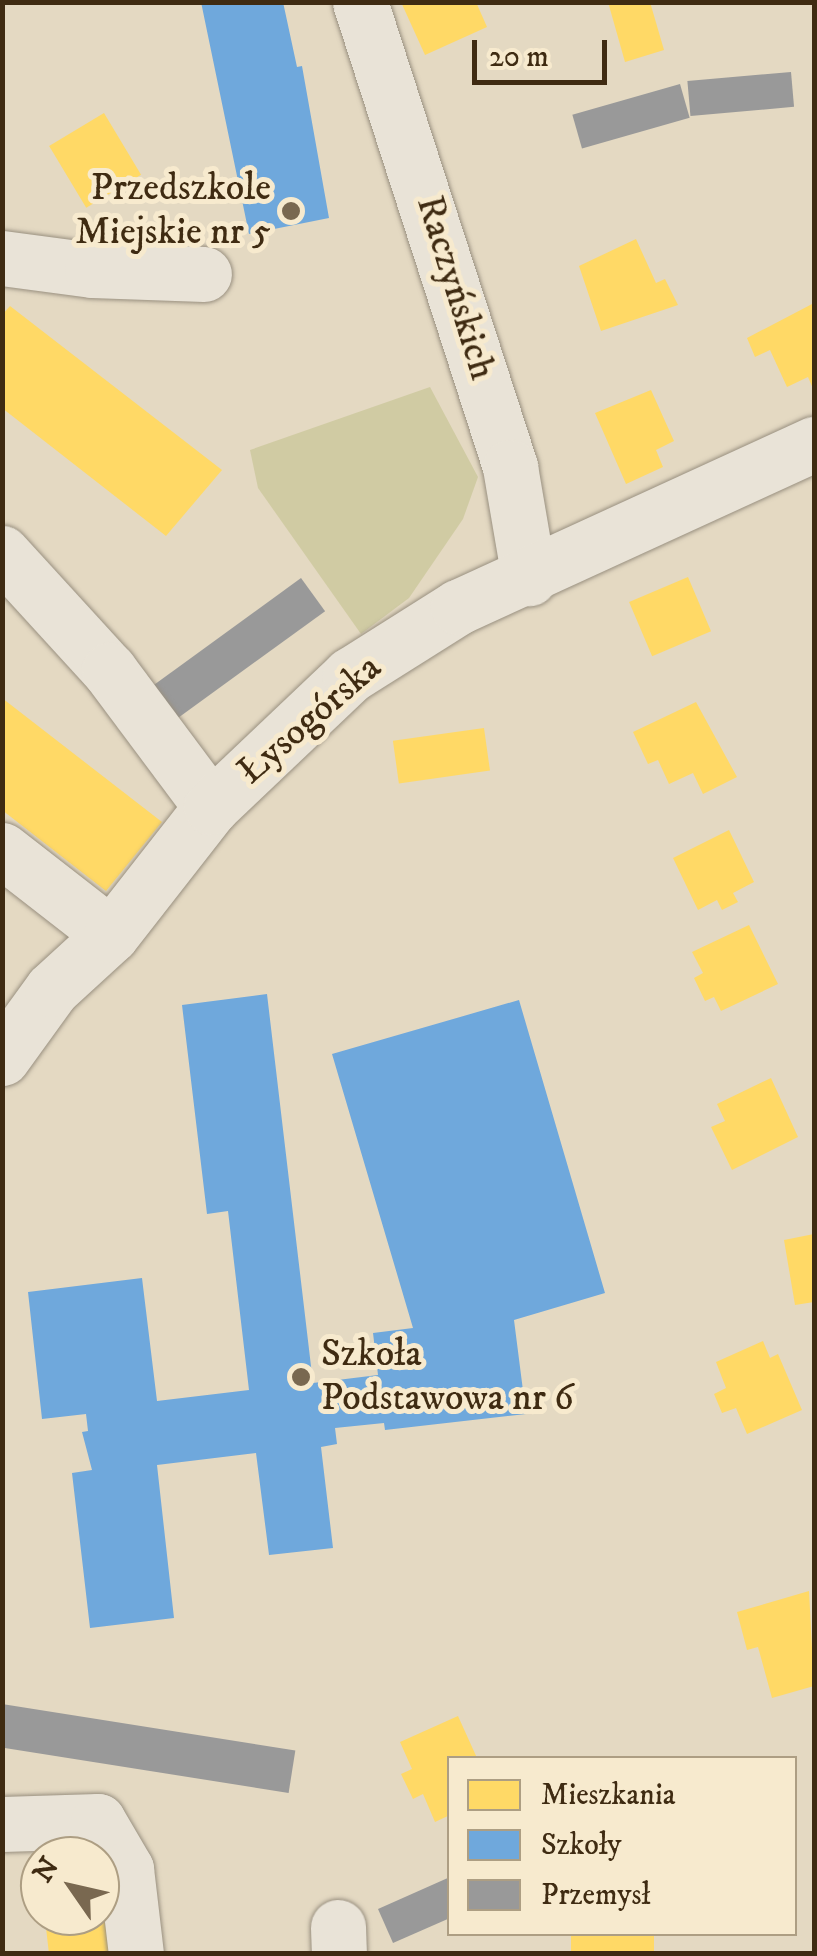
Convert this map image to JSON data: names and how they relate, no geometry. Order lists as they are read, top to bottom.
{
  "streets": {
    "street": ["Raczyńskich", "Łysogórska"]
  },
  "crossings": [
    ["Raczyńskich", "Łysogórska"]
  ],
  "places": ["Przedszkole Miejskie nr 5", "Szkoła Podstawowa nr 6"],
  "legend": ["Mieszkania", "Szkoły", "Przemysł"],
  "scale_bar": "20 m",
  "north": "top left"
}
